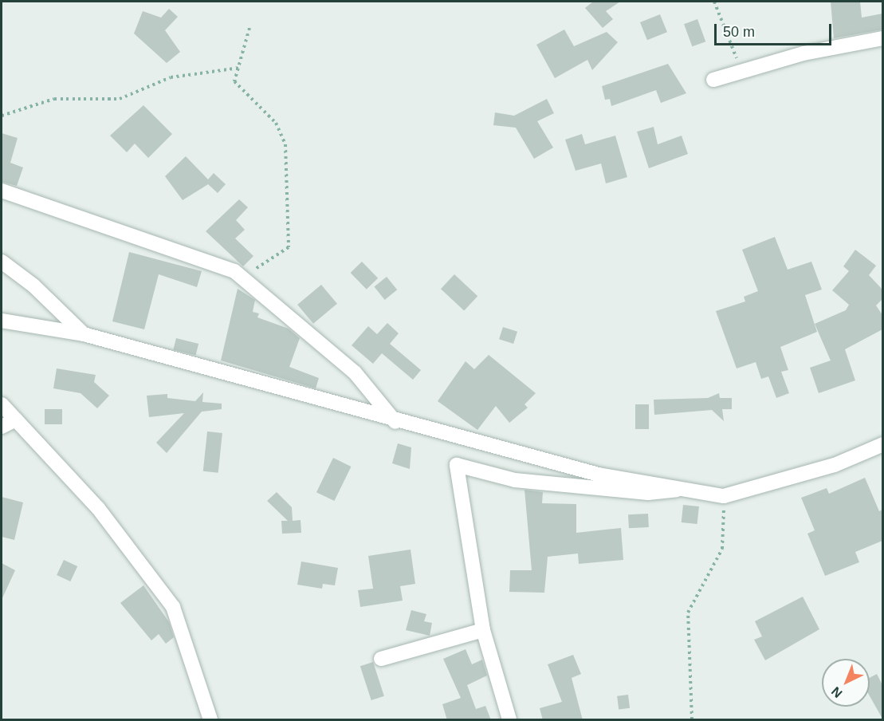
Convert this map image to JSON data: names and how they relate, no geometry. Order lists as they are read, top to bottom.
{
  "scale_bar": "50 m",
  "north": "bottom left"
}
